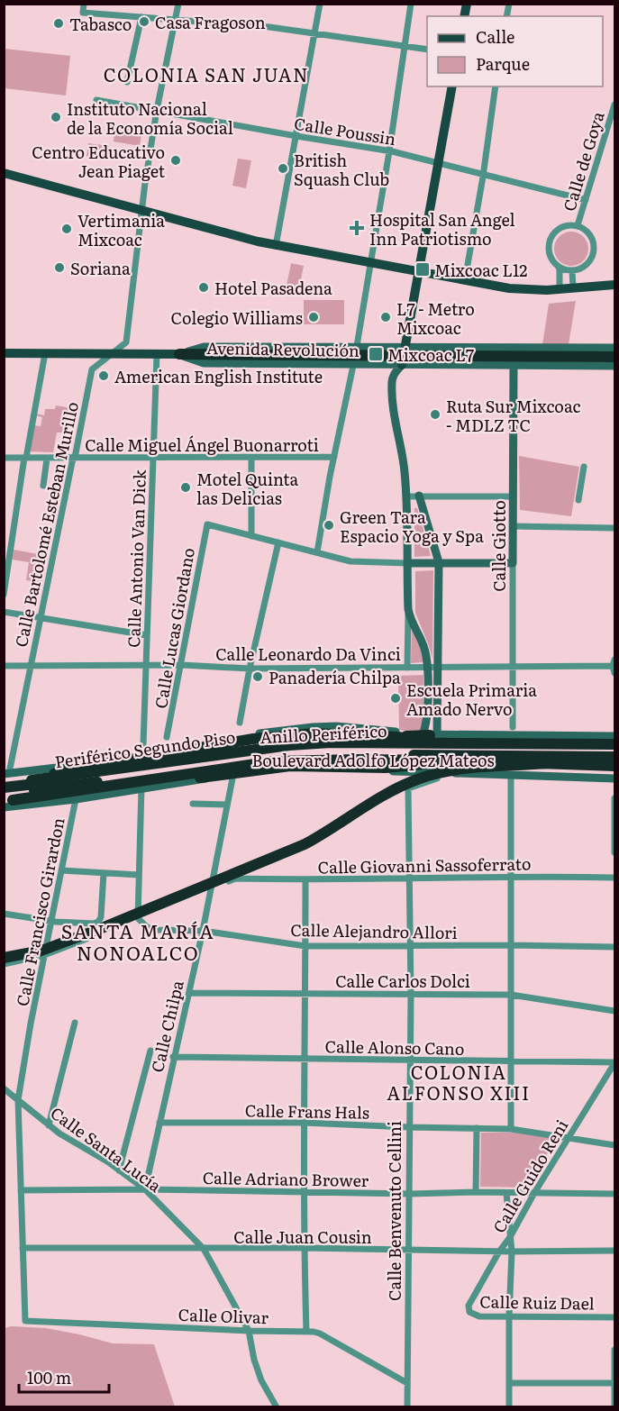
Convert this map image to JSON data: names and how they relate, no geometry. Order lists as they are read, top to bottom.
{
  "streets": {
    "highway": ["Anillo Periférico", "Periférico Segundo Piso"],
    "main road": ["Avenida Revolución", "Calle Giotto", "Boulevard Adolfo López Mateos"],
    "street": [
      "Calle Poussin",
      "Calle de Goya",
      "Calle Miguel Ángel Buonarroti",
      "Calle Bartolomé Esteban Murillo",
      "Calle Antonio Van Dick",
      "Calle Lucas Giordano",
      "Calle Leonardo Da Vinci",
      "Calle Giovanni Sassoferrato",
      "Calle Francisco Girardon",
      "Calle Alejandro Allori",
      "Calle Carlos Dolci",
      "Calle Chilpa",
      "Calle Alonso Cano",
      "Calle Frans Hals",
      "Calle Santa Lucía",
      "Calle Guido Reni",
      "Calle Adriano Brower",
      "Calle Benvenuto Cellini",
      "Calle Juan Cousin",
      "Calle Ruiz Dael",
      "Calle Olivar"
    ]
  },
  "crossings": [
    ["Calle Poussin", "Calle de Goya"],
    ["Calle Poussin", "Calle Bartolomé Esteban Murillo"],
    ["Avenida Revolución", "Calle Bartolomé Esteban Murillo"],
    ["Avenida Revolución", "Calle Giotto"],
    ["Avenida Revolución", "Calle Antonio Van Dick"],
    ["Calle Miguel Ángel Buonarroti", "Calle Bartolomé Esteban Murillo"],
    ["Calle Miguel Ángel Buonarroti", "Calle Antonio Van Dick"],
    ["Calle Bartolomé Esteban Murillo", "Calle Leonardo Da Vinci"],
    ["Calle Bartolomé Esteban Murillo", "Anillo Periférico"],
    ["Calle Bartolomé Esteban Murillo", "Periférico Segundo Piso"],
    ["Calle Bartolomé Esteban Murillo", "Boulevard Adolfo López Mateos"],
    ["Calle Giotto", "Calle Leonardo Da Vinci"],
    ["Calle Antonio Van Dick", "Calle Leonardo Da Vinci"],
    ["Calle Lucas Giordano", "Calle Leonardo Da Vinci"],
    ["Anillo Periférico", "Periférico Segundo Piso"],
    ["Anillo Periférico", "Boulevard Adolfo López Mateos"],
    ["Periférico Segundo Piso", "Boulevard Adolfo López Mateos"],
    ["Boulevard Adolfo López Mateos", "Calle Francisco Girardon"],
    ["Boulevard Adolfo López Mateos", "Calle Chilpa"],
    ["Boulevard Adolfo López Mateos", "Calle Benvenuto Cellini"],
    ["Calle Giovanni Sassoferrato", "Calle Chilpa"],
    ["Calle Giovanni Sassoferrato", "Calle Benvenuto Cellini"],
    ["Calle Francisco Girardon", "Calle Santa Lucía"],
    ["Calle Francisco Girardon", "Calle Adriano Brower"],
    ["Calle Francisco Girardon", "Calle Juan Cousin"],
    ["Calle Francisco Girardon", "Calle Olivar"],
    ["Calle Alejandro Allori", "Calle Chilpa"],
    ["Calle Alejandro Allori", "Calle Benvenuto Cellini"],
    ["Calle Carlos Dolci", "Calle Chilpa"],
    ["Calle Carlos Dolci", "Calle Benvenuto Cellini"],
    ["Calle Chilpa", "Calle Alonso Cano"],
    ["Calle Chilpa", "Calle Frans Hals"],
    ["Calle Chilpa", "Calle Santa Lucía"],
    ["Calle Chilpa", "Calle Adriano Brower"],
    ["Calle Alonso Cano", "Calle Guido Reni"],
    ["Calle Alonso Cano", "Calle Benvenuto Cellini"],
    ["Calle Frans Hals", "Calle Guido Reni"],
    ["Calle Frans Hals", "Calle Benvenuto Cellini"],
    ["Calle Santa Lucía", "Calle Adriano Brower"],
    ["Calle Santa Lucía", "Calle Juan Cousin"],
    ["Calle Santa Lucía", "Calle Olivar"],
    ["Calle Guido Reni", "Calle Adriano Brower"],
    ["Calle Guido Reni", "Calle Juan Cousin"],
    ["Calle Guido Reni", "Calle Ruiz Dael"],
    ["Calle Adriano Brower", "Calle Benvenuto Cellini"],
    ["Calle Benvenuto Cellini", "Calle Juan Cousin"],
    ["Calle Benvenuto Cellini", "Calle Olivar"]
  ],
  "districts": ["COLONIA SAN JUAN", "SANTA MARÍA NONOALCO", "COLONIA ALFONSO XIII"],
  "places": {
    "other": [
      "Casa Fragoson",
      "Tabasco",
      "Instituto Nacional de la Economía Social",
      "Centro Educativo Jean Piaget",
      "British Squash Club",
      "Vertimania Mixcoac",
      "Soriana",
      "Hotel Pasadena",
      "Colegio Williams",
      "L7 - Metro Mixcoac",
      "American English Institute",
      "Ruta Sur Mixcoac - MDLZ TC",
      "Motel Quinta las Delicias",
      "Green Tara Espacio Yoga y Spa",
      "Panadería Chilpa",
      "Escuela Primaria Amado Nervo"
    ],
    "health": ["Hospital San Angel Inn Patriotismo"],
    "transit": ["Mixcoac L12", "Mixcoac L7"]
  },
  "legend": ["Calle", "Parque"],
  "scale_bar": "100 m"
}
